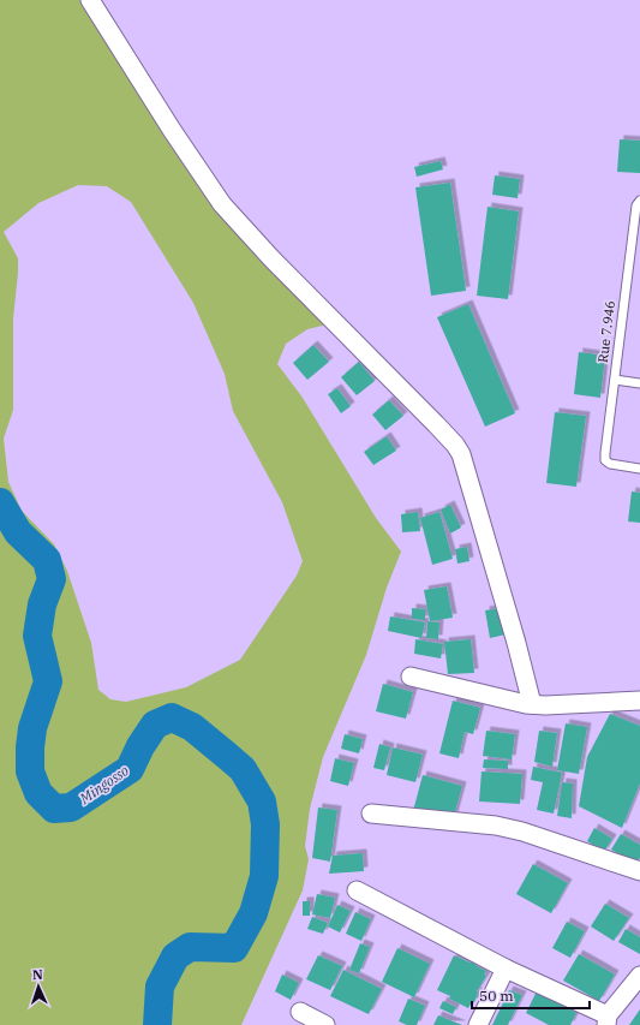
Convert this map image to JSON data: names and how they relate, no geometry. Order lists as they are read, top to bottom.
{
  "streets": {
    "lane": ["Rue 7.946"]
  },
  "water": ["Mingosso"],
  "scale_bar": "50 m",
  "north": "top"
}
